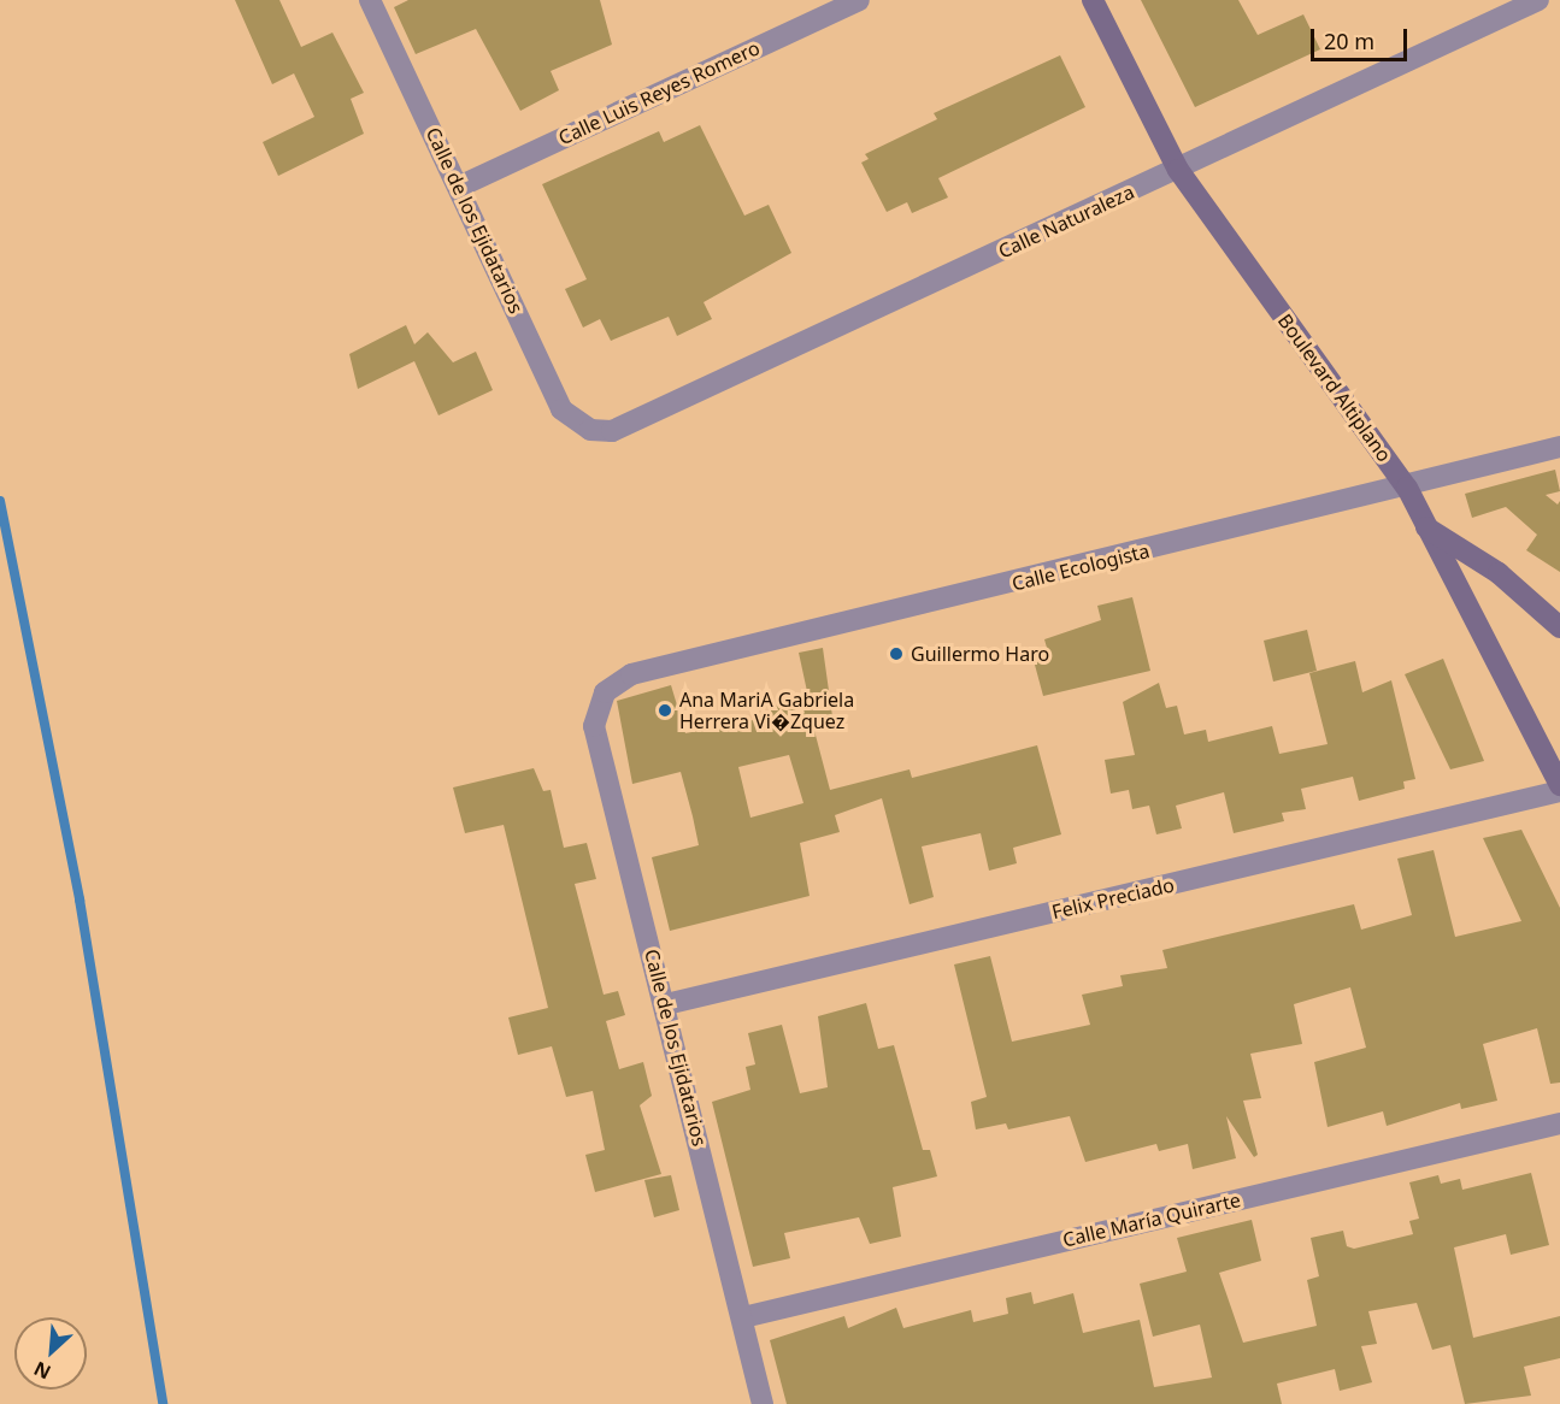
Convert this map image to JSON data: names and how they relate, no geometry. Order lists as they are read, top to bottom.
{
  "streets": {
    "street": [
      "Calle Luis Reyes Romero",
      "Calle de los Ejidatarios",
      "Calle Naturaleza",
      "Boulevard Altiplano",
      "Calle Ecologista",
      "Felix Preciado",
      "Calle María Quirarte"
    ]
  },
  "crossings": [
    ["Calle Luis Reyes Romero", "Calle de los Ejidatarios"],
    ["Calle de los Ejidatarios", "Calle Naturaleza"],
    ["Calle de los Ejidatarios", "Calle Ecologista"],
    ["Calle de los Ejidatarios", "Felix Preciado"],
    ["Calle de los Ejidatarios", "Calle María Quirarte"],
    ["Calle Naturaleza", "Boulevard Altiplano"],
    ["Boulevard Altiplano", "Calle Ecologista"]
  ],
  "places": ["Guillermo Haro", "Ana MariA Gabriela Herrera Vi�Zquez"],
  "scale_bar": "20 m",
  "north": "bottom left"
}
